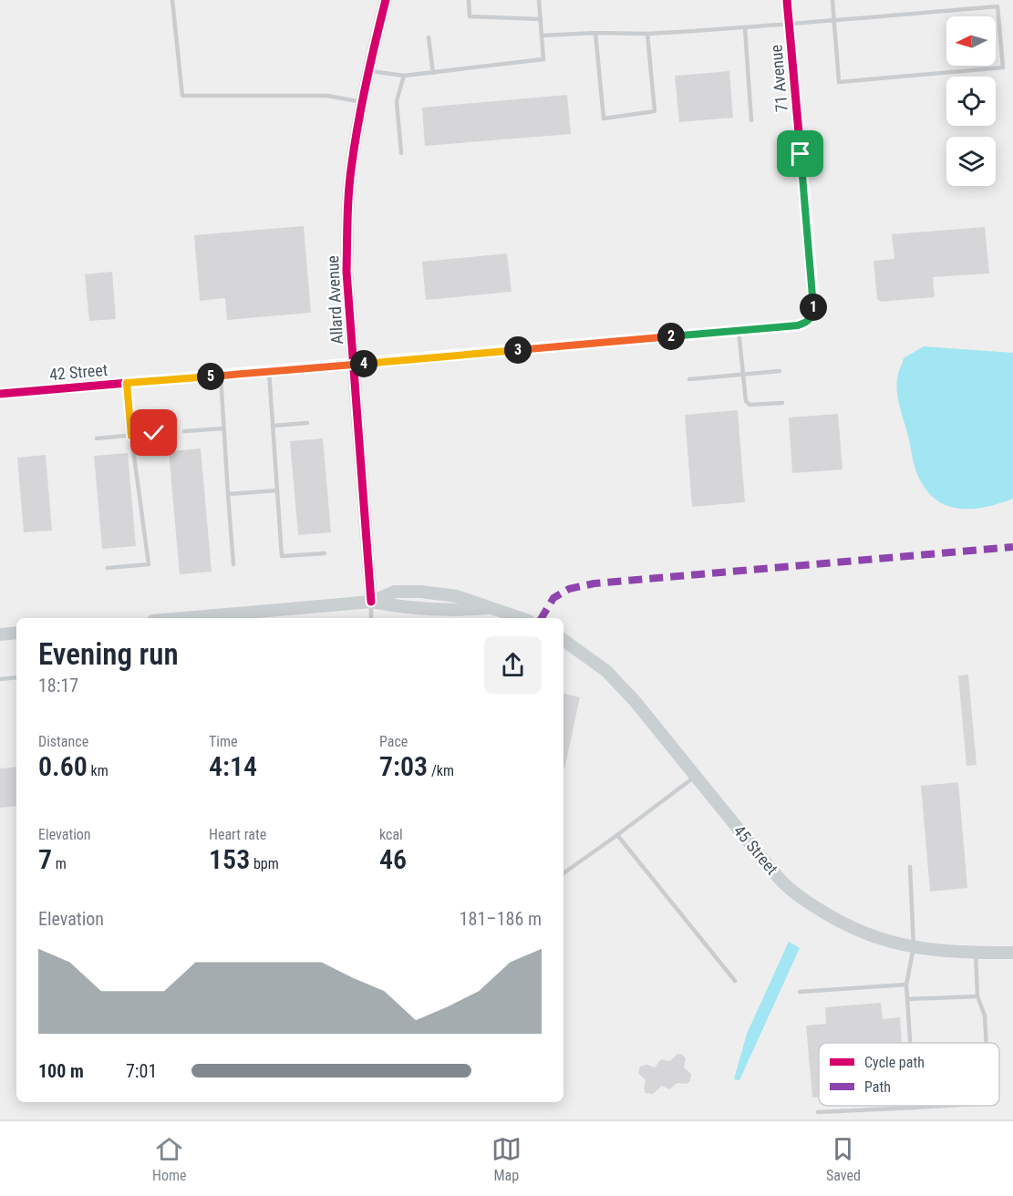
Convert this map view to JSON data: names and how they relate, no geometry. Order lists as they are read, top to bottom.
{
  "streets": {
    "main road": ["Allard Avenue", "45 Street"],
    "street": ["71 Avenue", "42 Street"]
  },
  "crossings": [
    ["71 Avenue", "42 Street"],
    ["Allard Avenue", "42 Street"]
  ],
  "legend": ["Cycle path", "Path"],
  "north": "left",
  "page": {
    "pins": [
      "1",
      "2",
      "3",
      "4",
      "5"
    ],
    "heading": ["Evening run", "18:17"],
    "stats": [
      ["Distance", "0.60 km"],
      ["Time", "4:14"],
      ["Pace", "7:03 /km"],
      ["Elevation", "7 m"],
      ["Heart rate", "153 bpm"],
      ["kcal", "46"]
    ],
    "chart": ["Elevation", "181–186 m"],
    "list": [
      {
        "name": "100 m",
        "note": "7:01"
      }
    ],
    "tabs": ["Home", "Map", "Saved"]
  }
}
